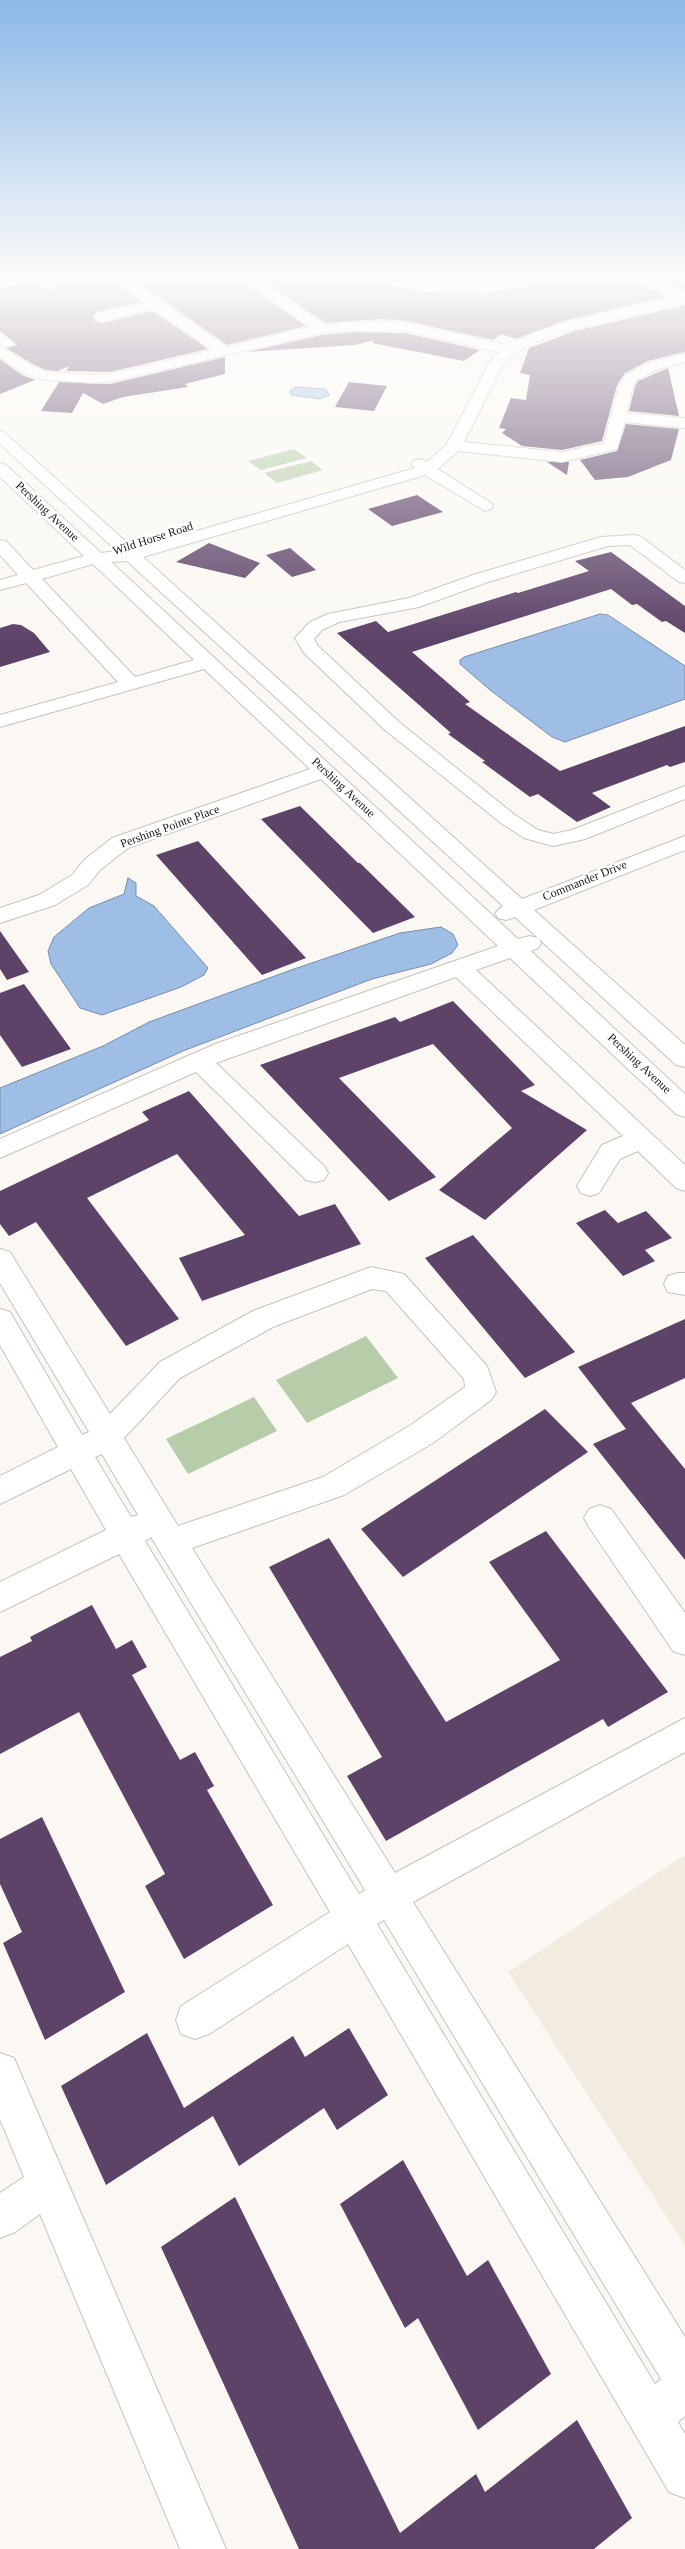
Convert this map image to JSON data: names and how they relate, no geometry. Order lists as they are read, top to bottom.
{
  "streets": {
    "street": [
      "Pershing Avenue",
      "Wild Horse Road",
      "Pershing Pointe Place",
      "Commander Drive"
    ]
  },
  "crossings": [
    ["Pershing Avenue", "Wild Horse Road"],
    ["Pershing Avenue", "Pershing Pointe Place"],
    ["Pershing Avenue", "Commander Drive"]
  ]
}
